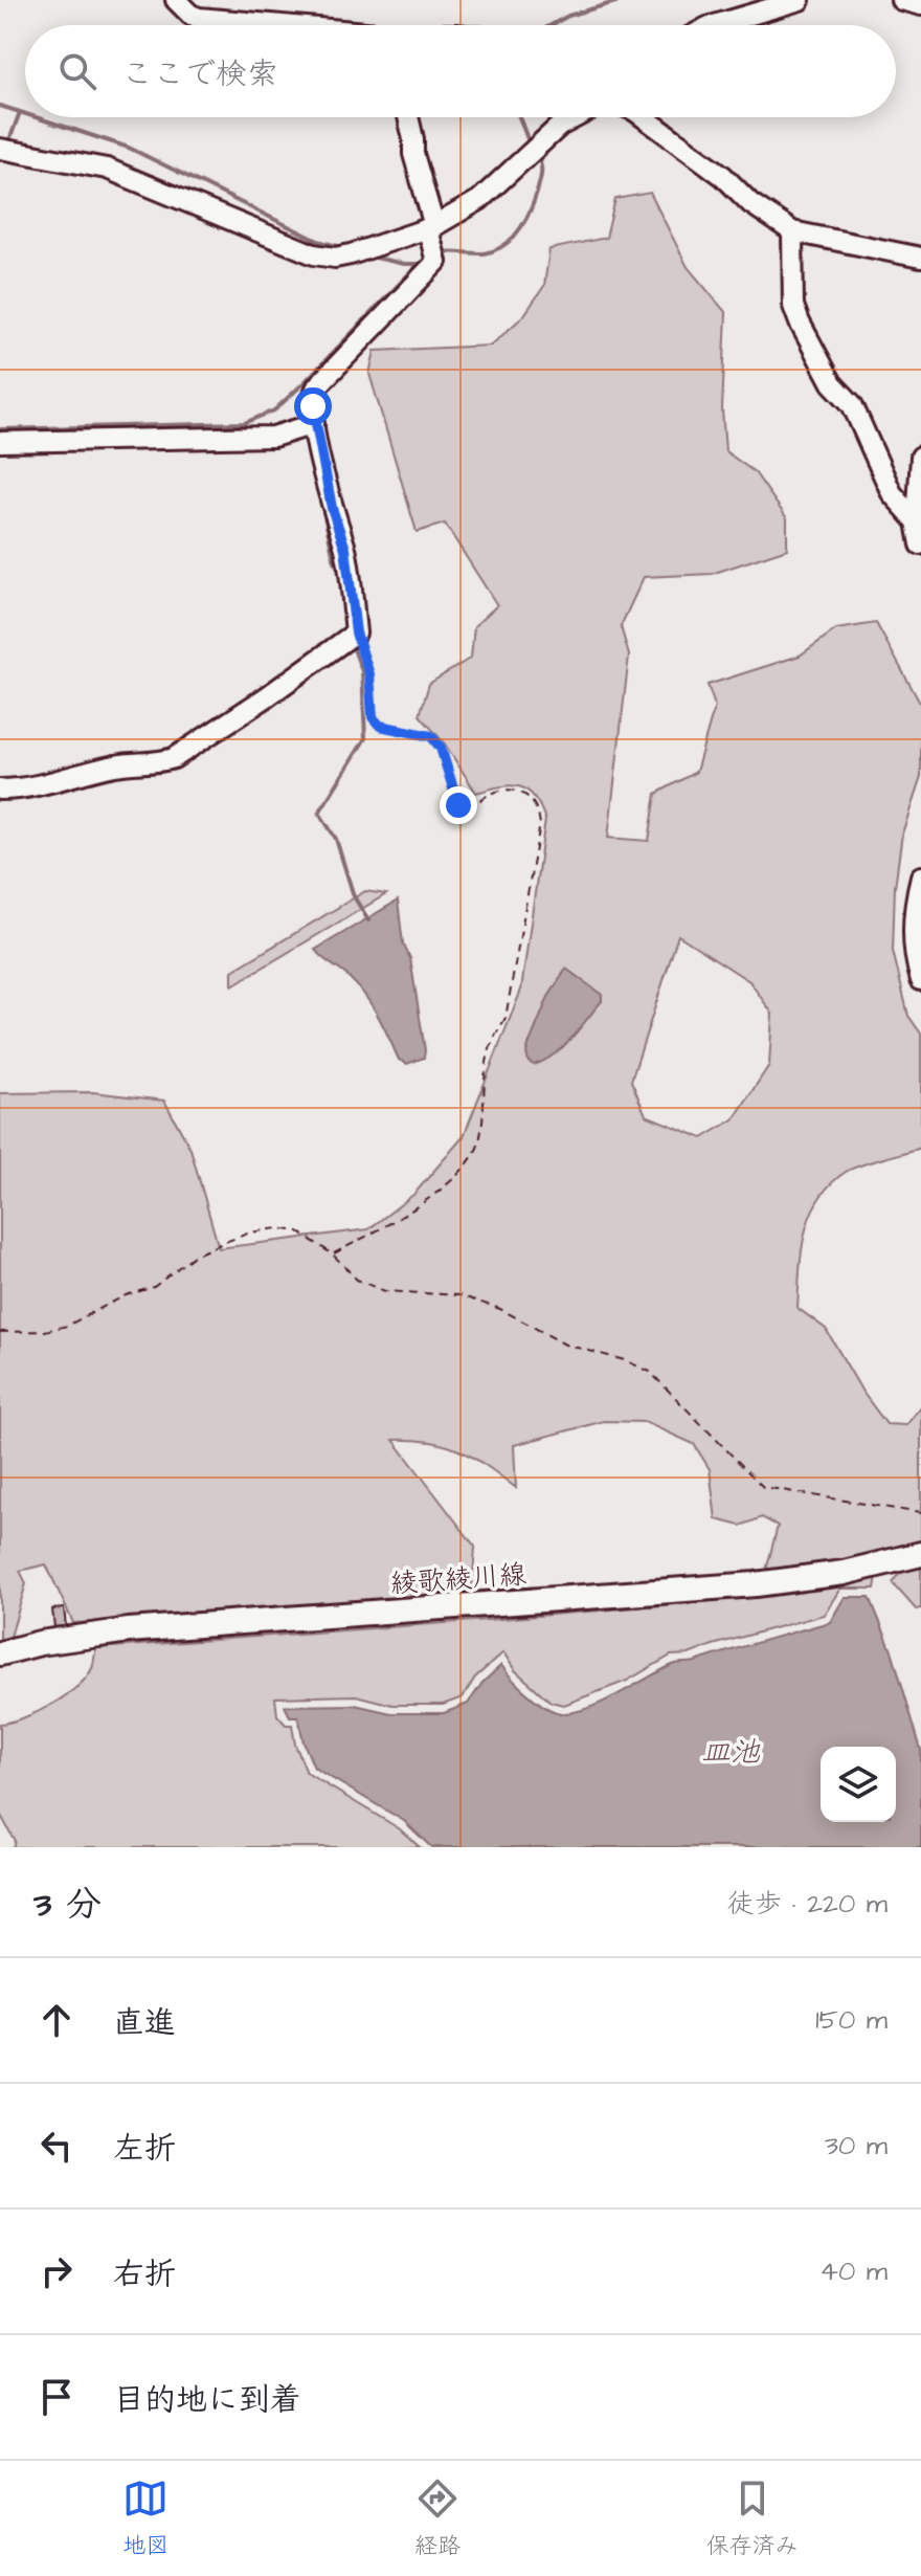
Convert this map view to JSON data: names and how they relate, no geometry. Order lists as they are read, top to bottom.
{
  "streets": {
    "main road": ["綾歌綾川線"]
  },
  "water": ["皿池"],
  "page": {
    "search": "ここで検索",
    "heading": ["3 分", "徒歩 · 220 m"],
    "list": [
      ["直進", "150 m"],
      ["左折", "30 m"],
      ["右折", "40 m"],
      "目的地に到着"
    ],
    "nav": ["地図", "経路", "保存済み"]
  }
}
